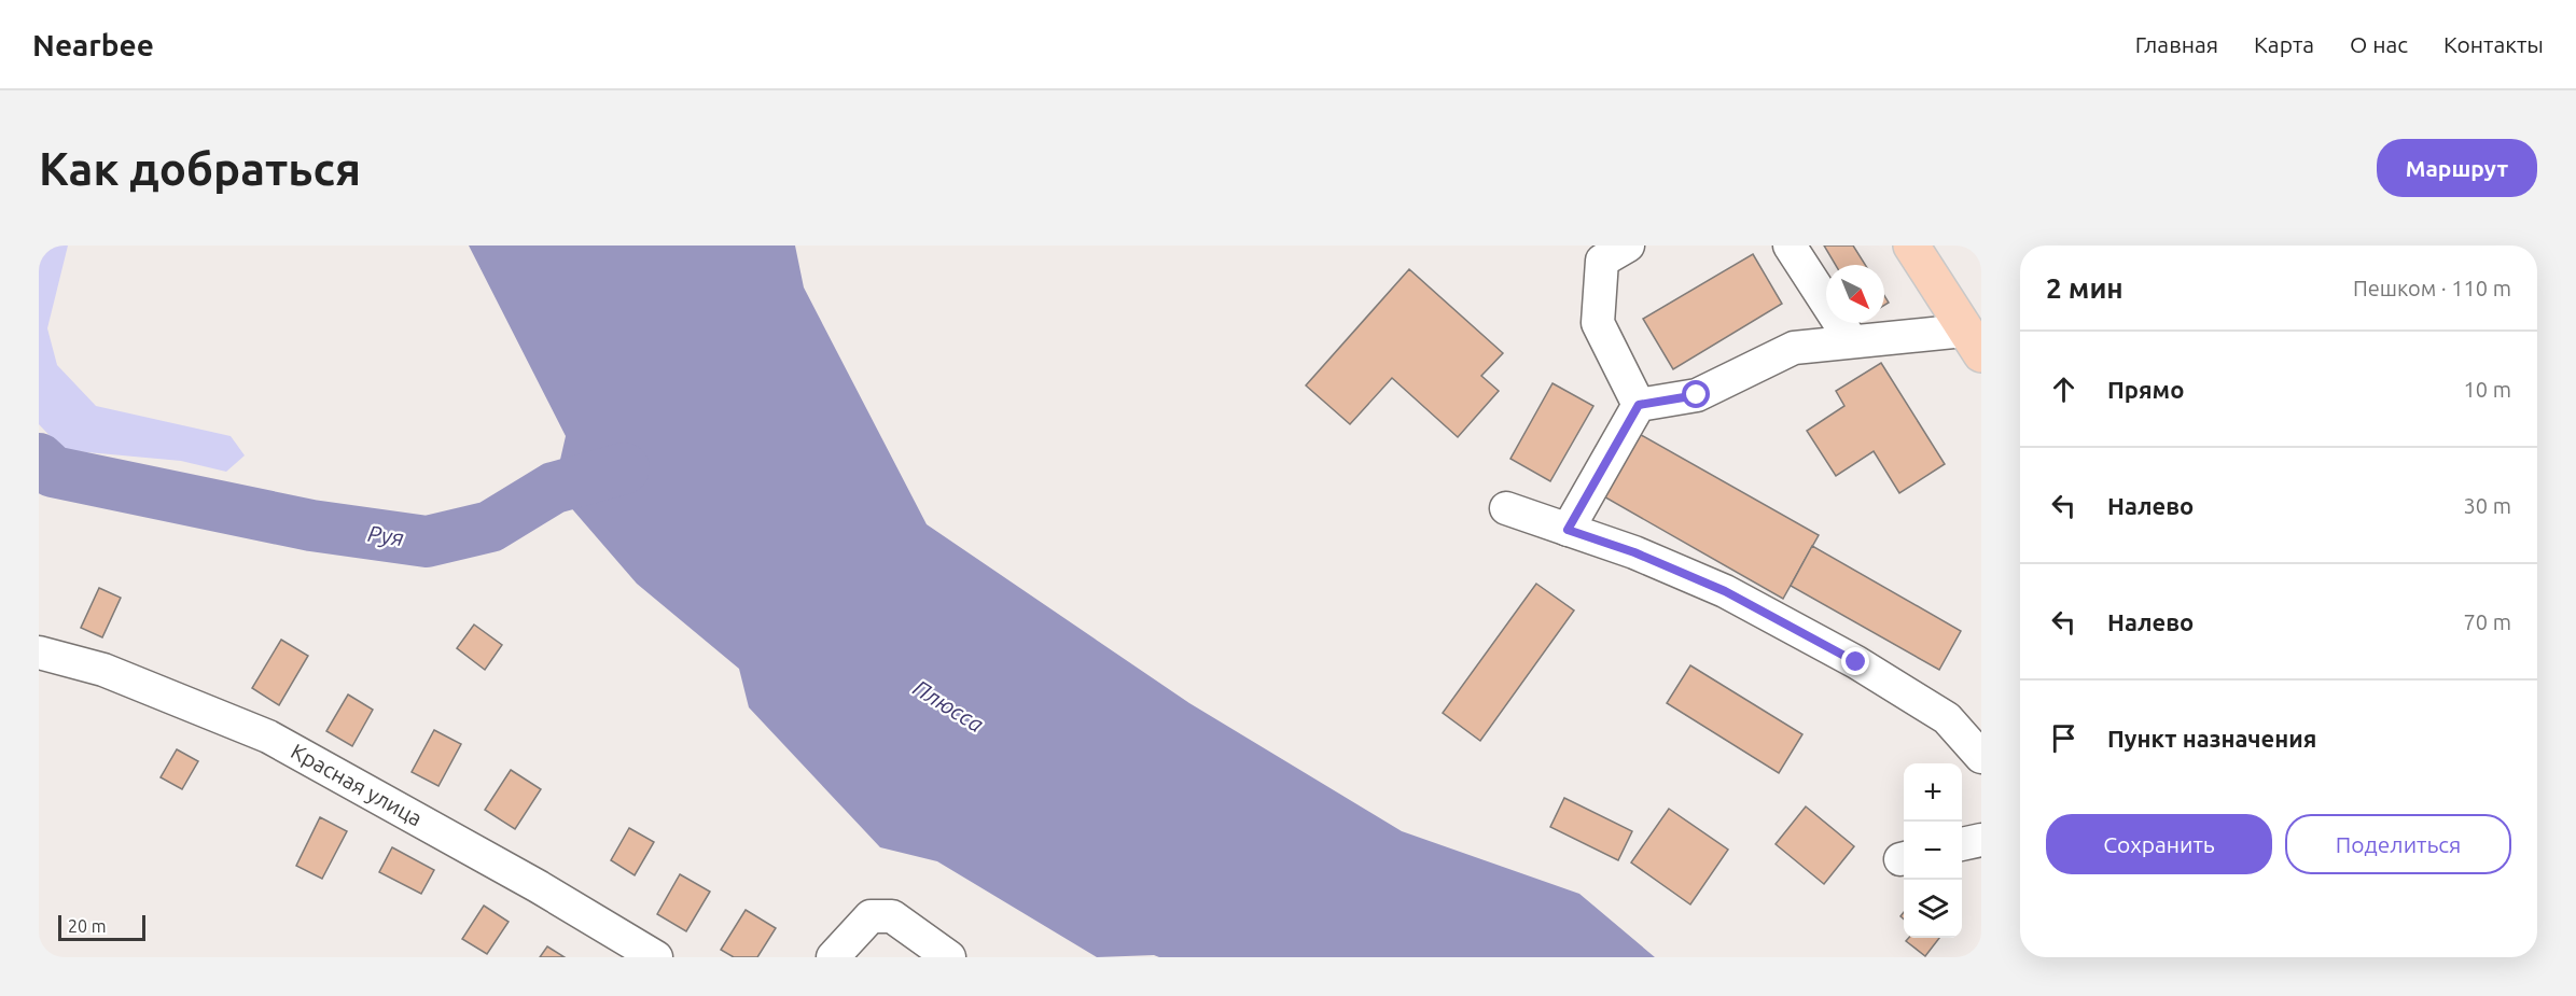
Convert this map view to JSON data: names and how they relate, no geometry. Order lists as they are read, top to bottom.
{
  "streets": {
    "street": ["Красная улица"]
  },
  "water": ["Руя", "Плюсса"],
  "scale_bar": "20 m",
  "north": "bottom right",
  "page": {
    "header": "Nearbee",
    "nav": [
      "Главная",
      "Карта",
      "О нас",
      "Контакты"
    ],
    "buttons": [
      "Маршрут",
      ["Сохранить", "Поделиться"]
    ],
    "title": "Как добраться",
    "heading": ["2 мин", "Пешком · 110 m"],
    "list": [
      ["Прямо", "10 m"],
      ["Налево", "30 m"],
      ["Налево", "70 m"],
      "Пункт назначения"
    ],
    "map_buttons": ["+", "−"],
    "scale": "20 m"
  }
}
